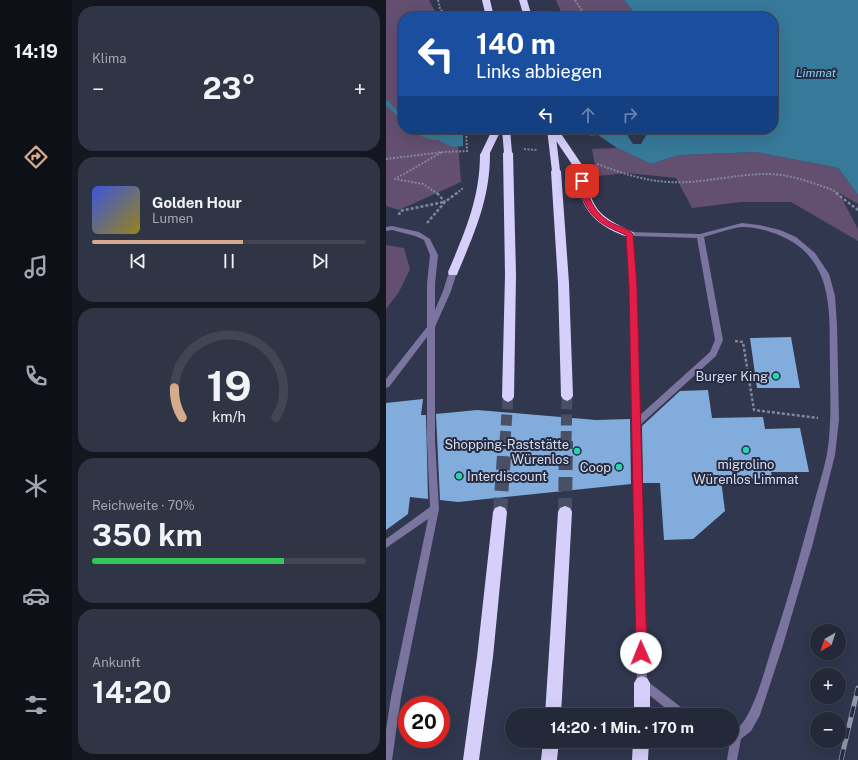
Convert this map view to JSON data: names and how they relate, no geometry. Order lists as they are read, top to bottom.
{
  "water": ["Limmat"],
  "places": [
    "Burger King",
    "migrolino Würenlos Limmat",
    "Shopping-Raststätte Würenlos",
    "Coop",
    "Interdiscount"
  ],
  "north": "bottom left",
  "page": {
    "tabs": "14:19",
    "tile": [
      "Klima",
      ["Reichweite · 70%", "350 km"],
      ["Ankunft", "14:20"]
    ],
    "turn": ["140 m", "Links abbiegen"],
    "heat": ["−", "23°", "+"],
    "song": ["Golden Hour", "Lumen"],
    "map_buttons": ["+", "−"],
    "limit": "20",
    "trip": "14:20 · 1 Min. · 170 m",
    "gauge": ["19", "km/h"]
  }
}
